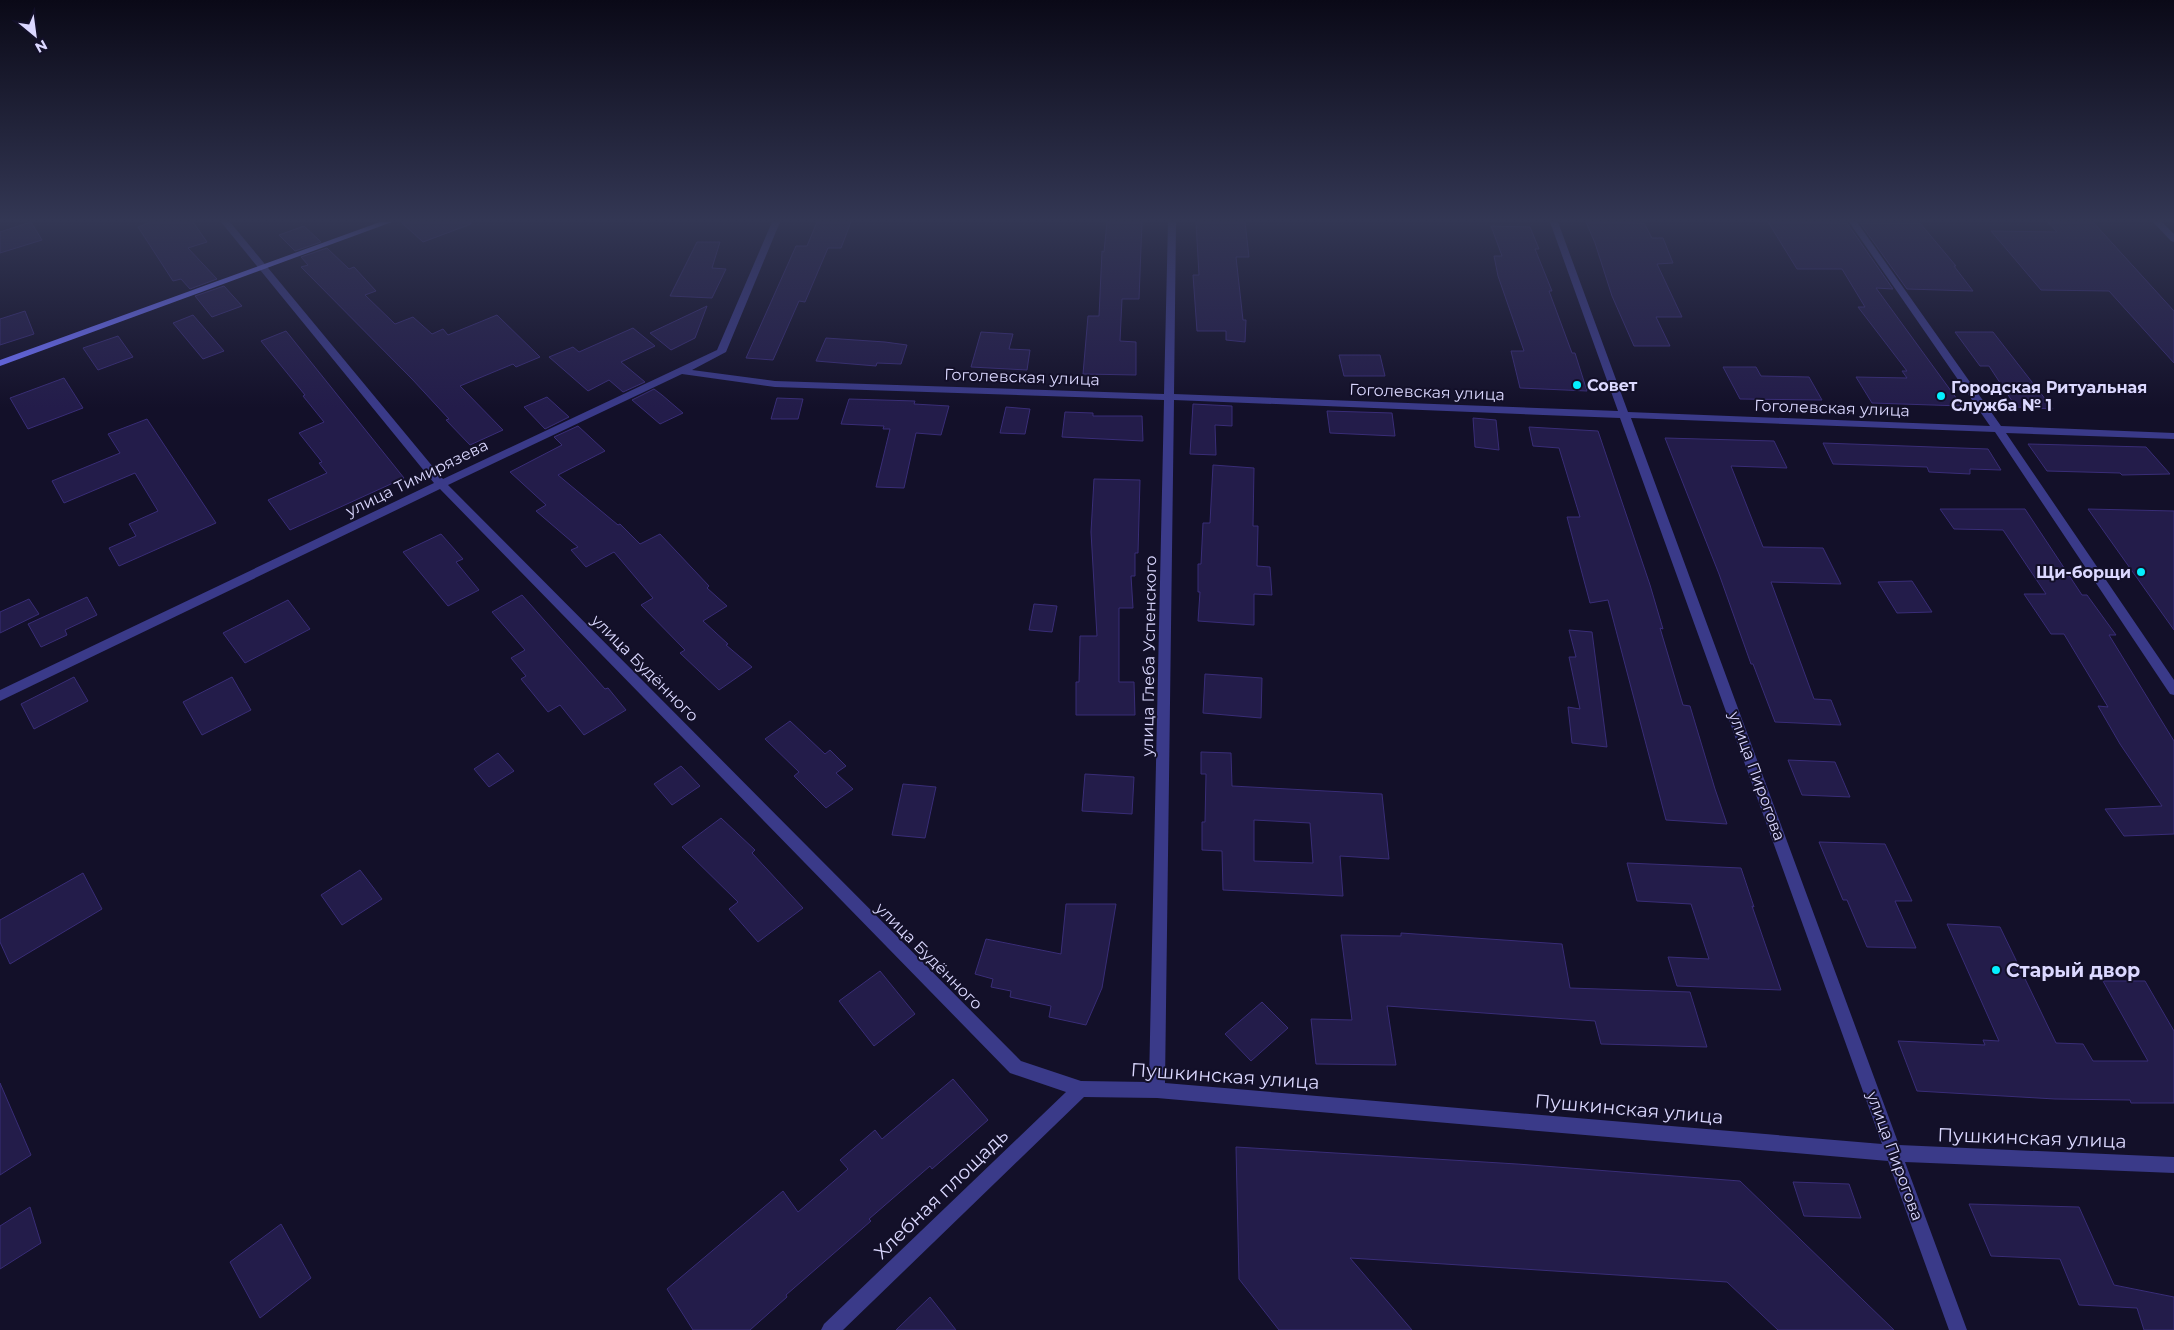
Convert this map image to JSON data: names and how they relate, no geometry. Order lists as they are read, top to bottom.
{
  "streets": {
    "street": [
      "Гоголевская улица",
      "улица Тимирязева",
      "улица Глеба Успенского",
      "улица Будённого",
      "улица Пирогова",
      "Пушкинская улица",
      "Хлебная площадь"
    ]
  },
  "crossings": [
    ["Гоголевская улица", "улица Тимирязева"],
    ["Гоголевская улица", "улица Глеба Успенского"],
    ["Гоголевская улица", "улица Пирогова"],
    ["улица Тимирязева", "улица Будённого"],
    ["улица Глеба Успенского", "Пушкинская улица"],
    ["улица Будённого", "Пушкинская улица"],
    ["улица Будённого", "Хлебная площадь"],
    ["улица Пирогова", "Пушкинская улица"],
    ["Пушкинская улица", "Хлебная площадь"]
  ],
  "places": [
    "Совет",
    "Городская Ритуальная Служба № 1",
    "Щи-борщи",
    "Старый двор"
  ],
  "north": "bottom right"
}
